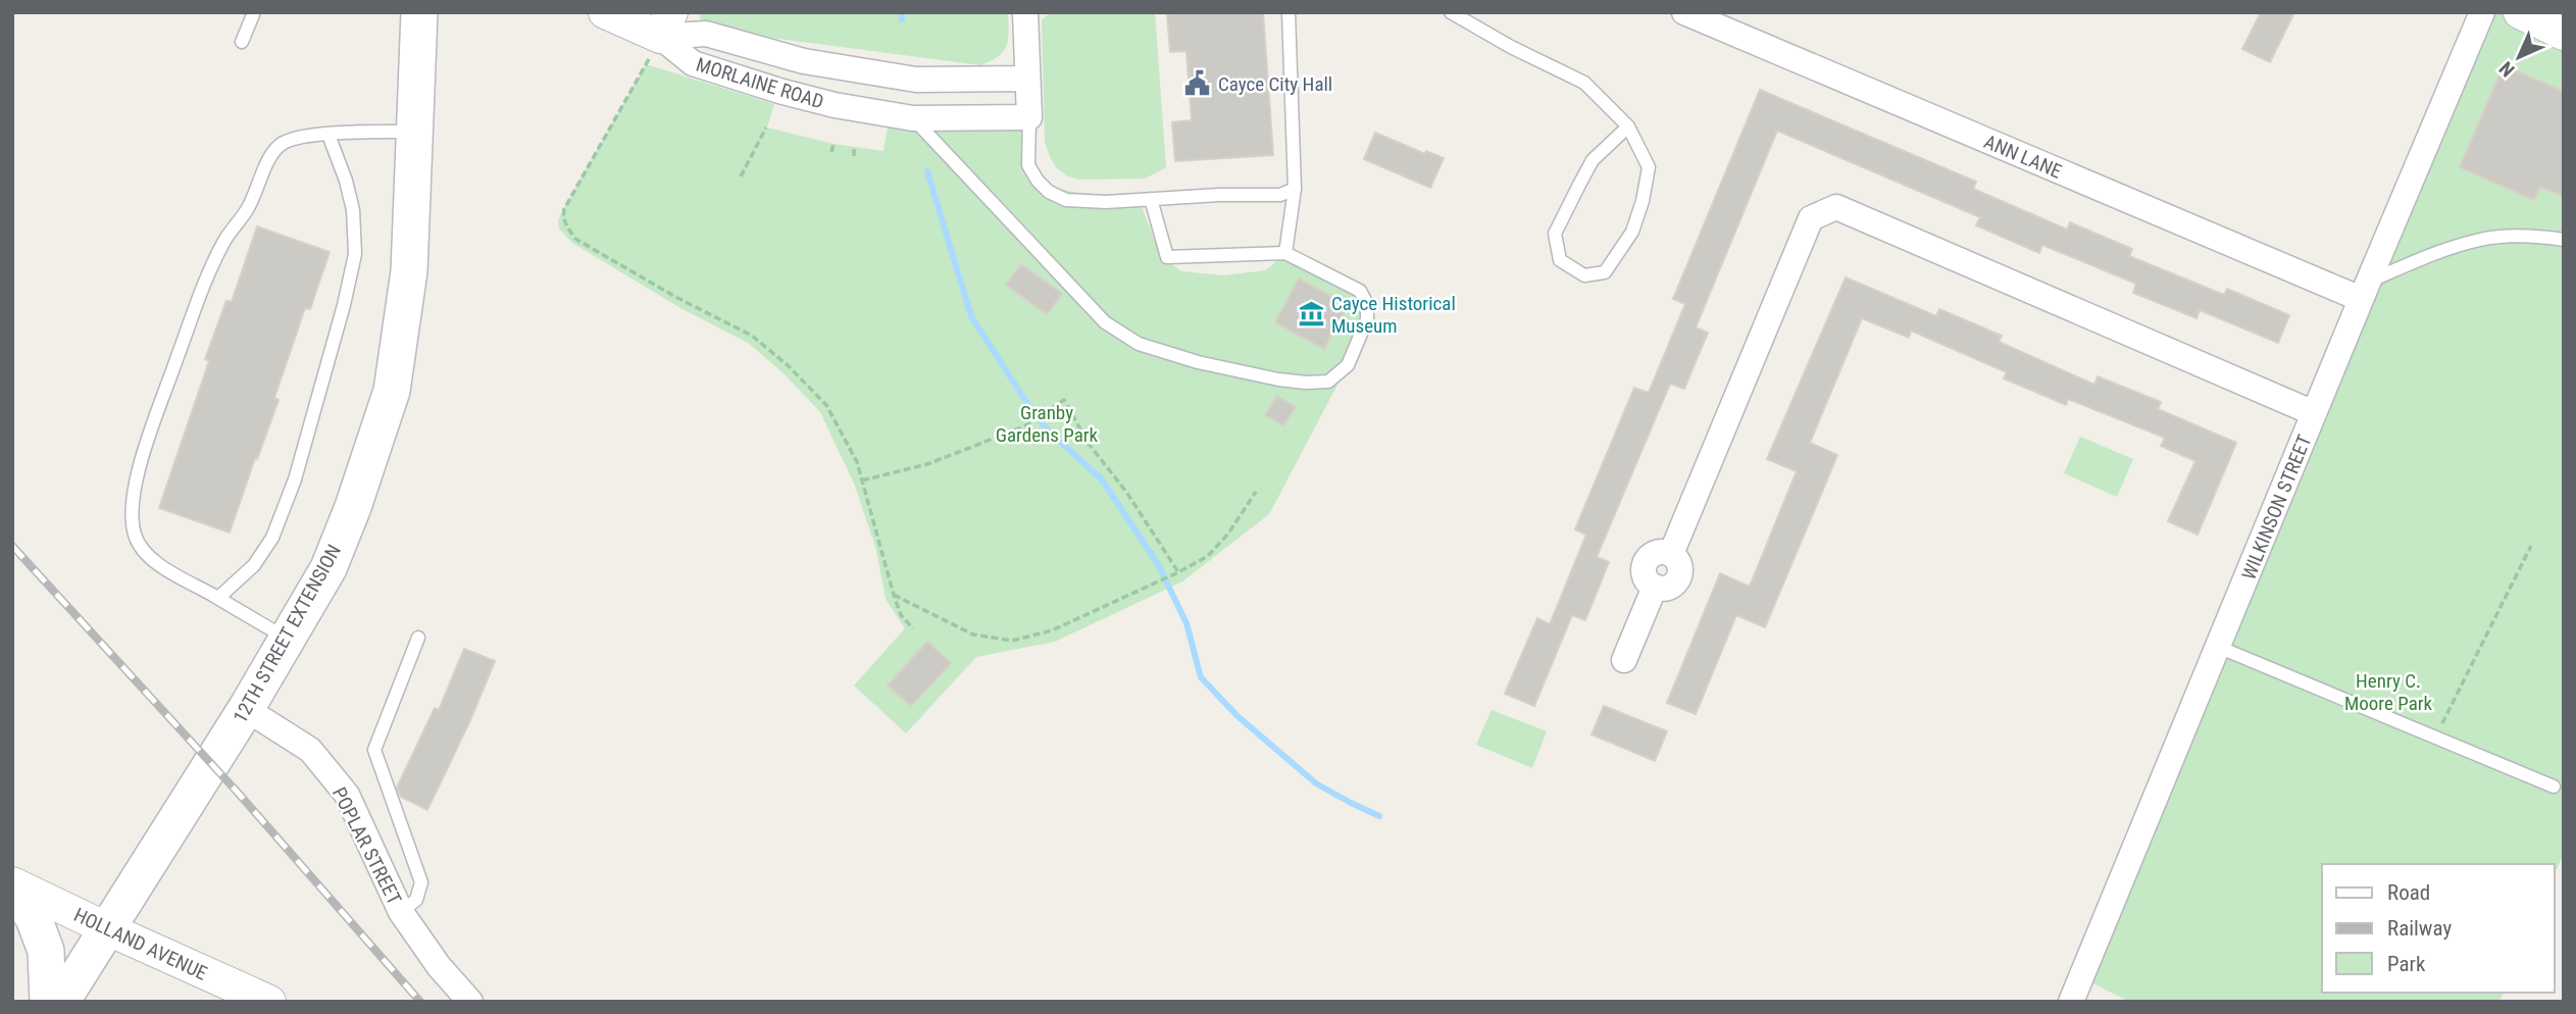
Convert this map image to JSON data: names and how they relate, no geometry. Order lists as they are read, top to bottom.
{
  "streets": {
    "main road": ["12TH STREET EXTENSION"],
    "street": [
      "MORLAINE ROAD",
      "ANN LANE",
      "WILKINSON STREET",
      "POPLAR STREET",
      "HOLLAND AVENUE"
    ]
  },
  "crossings": [
    ["ANN LANE", "WILKINSON STREET"],
    ["12TH STREET EXTENSION", "POPLAR STREET"],
    ["12TH STREET EXTENSION", "HOLLAND AVENUE"]
  ],
  "parks": ["Granby Gardens Park", "Henry C. Moore Park"],
  "places": {
    "public building": ["Cayce City Hall"],
    "museum": ["Cayce Historical Museum"]
  },
  "legend": ["Road", "Railway", "Park"],
  "north": "bottom left"
}
